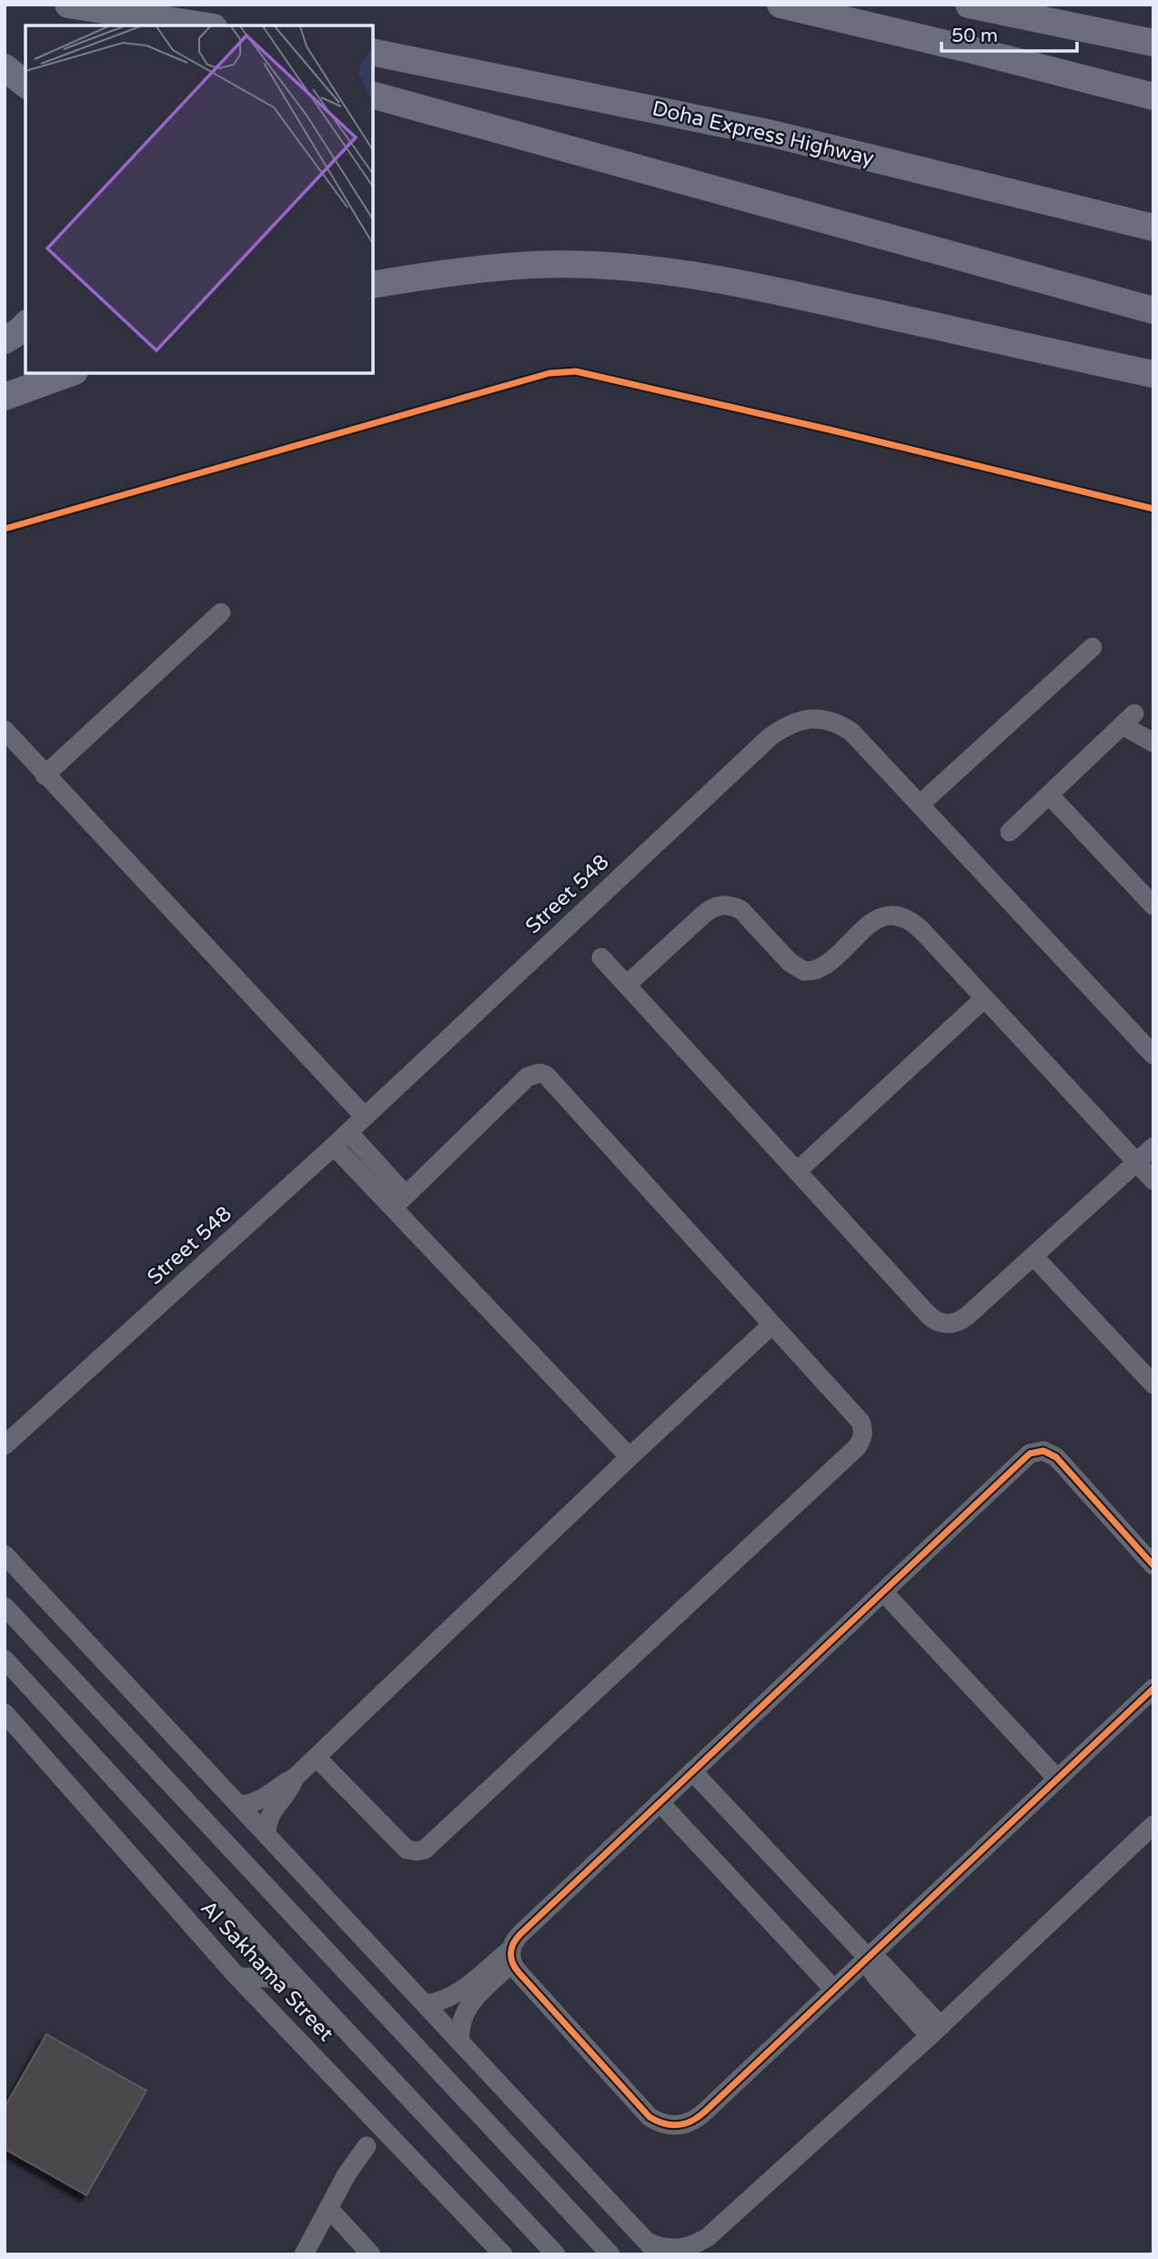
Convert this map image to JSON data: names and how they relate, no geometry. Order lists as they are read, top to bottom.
{
  "streets": {
    "highway": ["Doha Express Highway"],
    "street": ["Street 548", "Al Sakhama Street"]
  },
  "scale_bar": "50 m"
}
